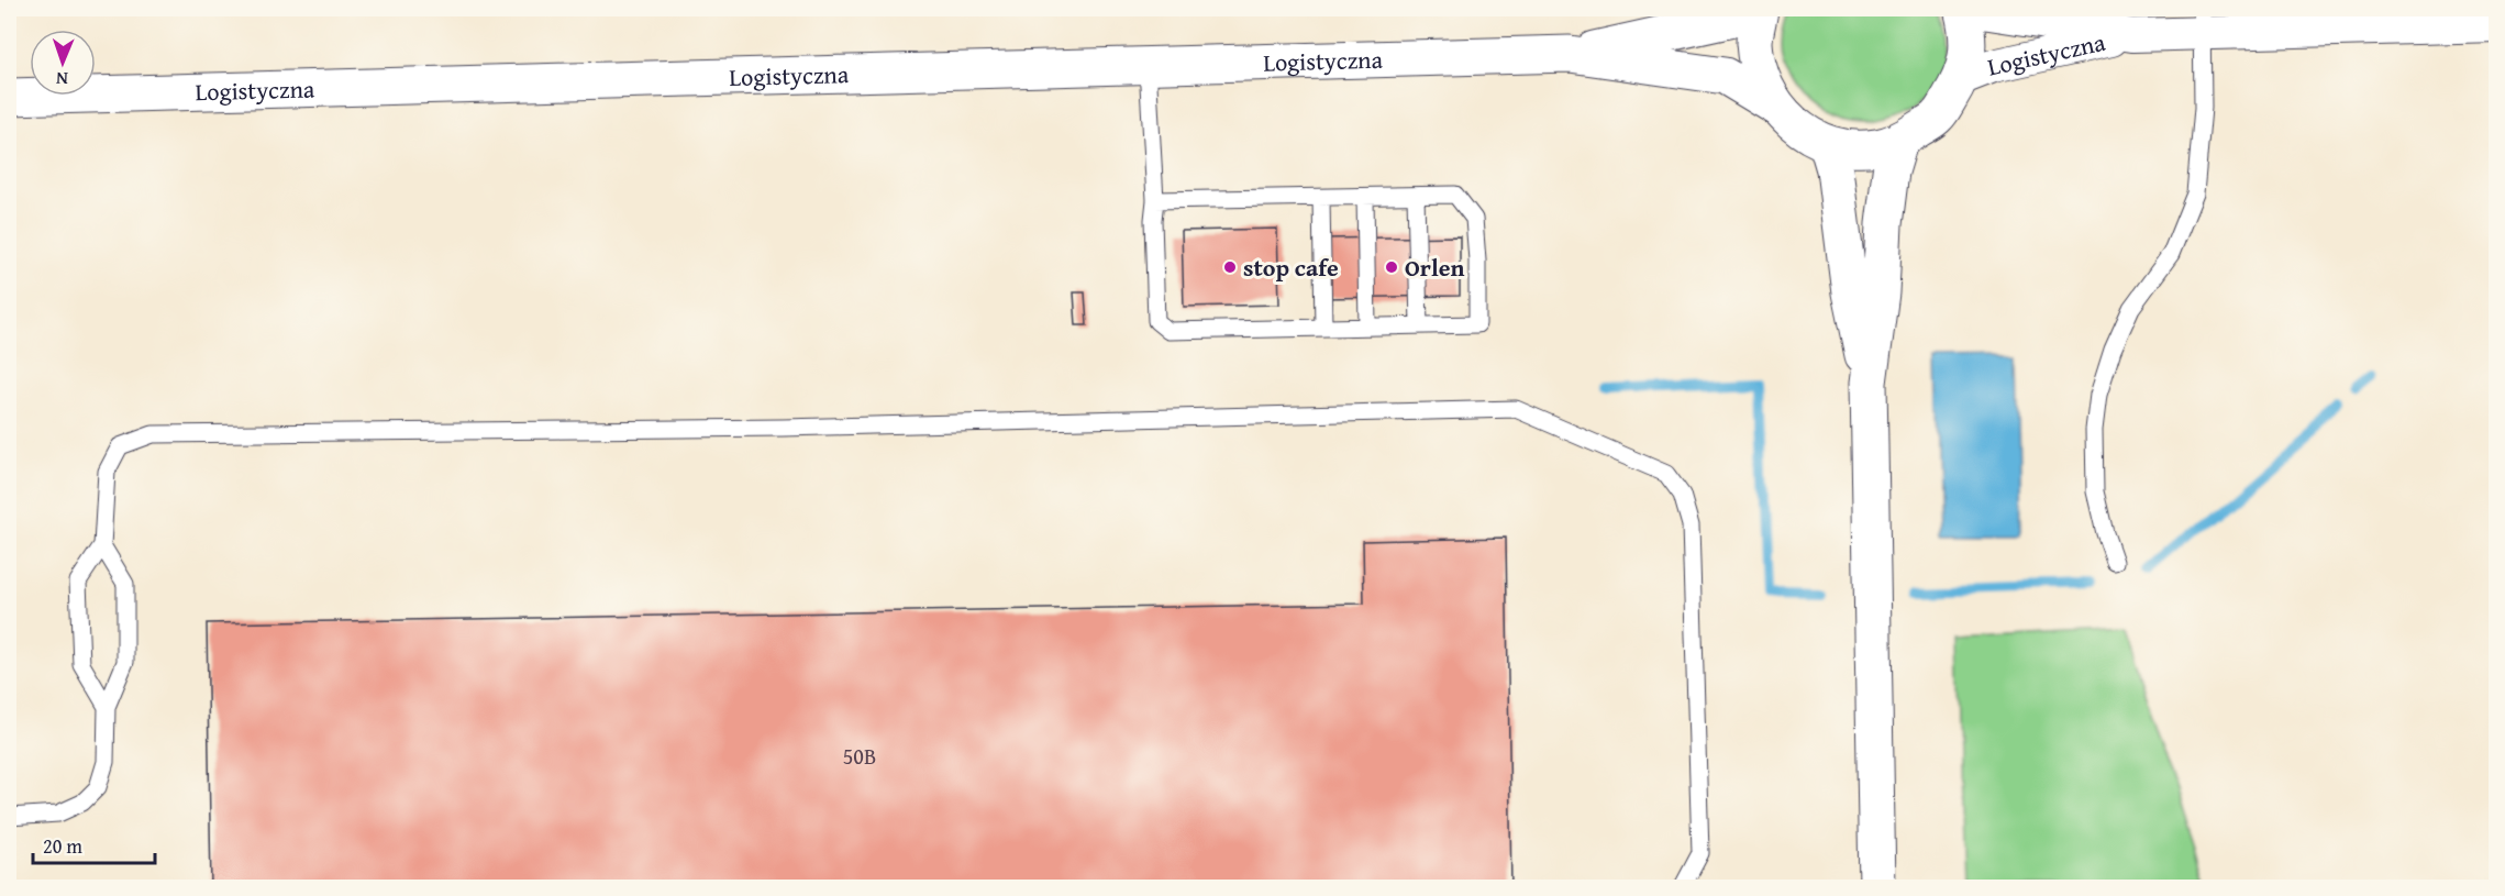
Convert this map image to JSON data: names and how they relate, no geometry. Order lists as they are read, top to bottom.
{
  "streets": {
    "street": ["Logistyczna"]
  },
  "places": ["stop cafe", "Orlen"],
  "house_numbers": ["50B"],
  "scale_bar": "20 m",
  "north": "bottom"
}
